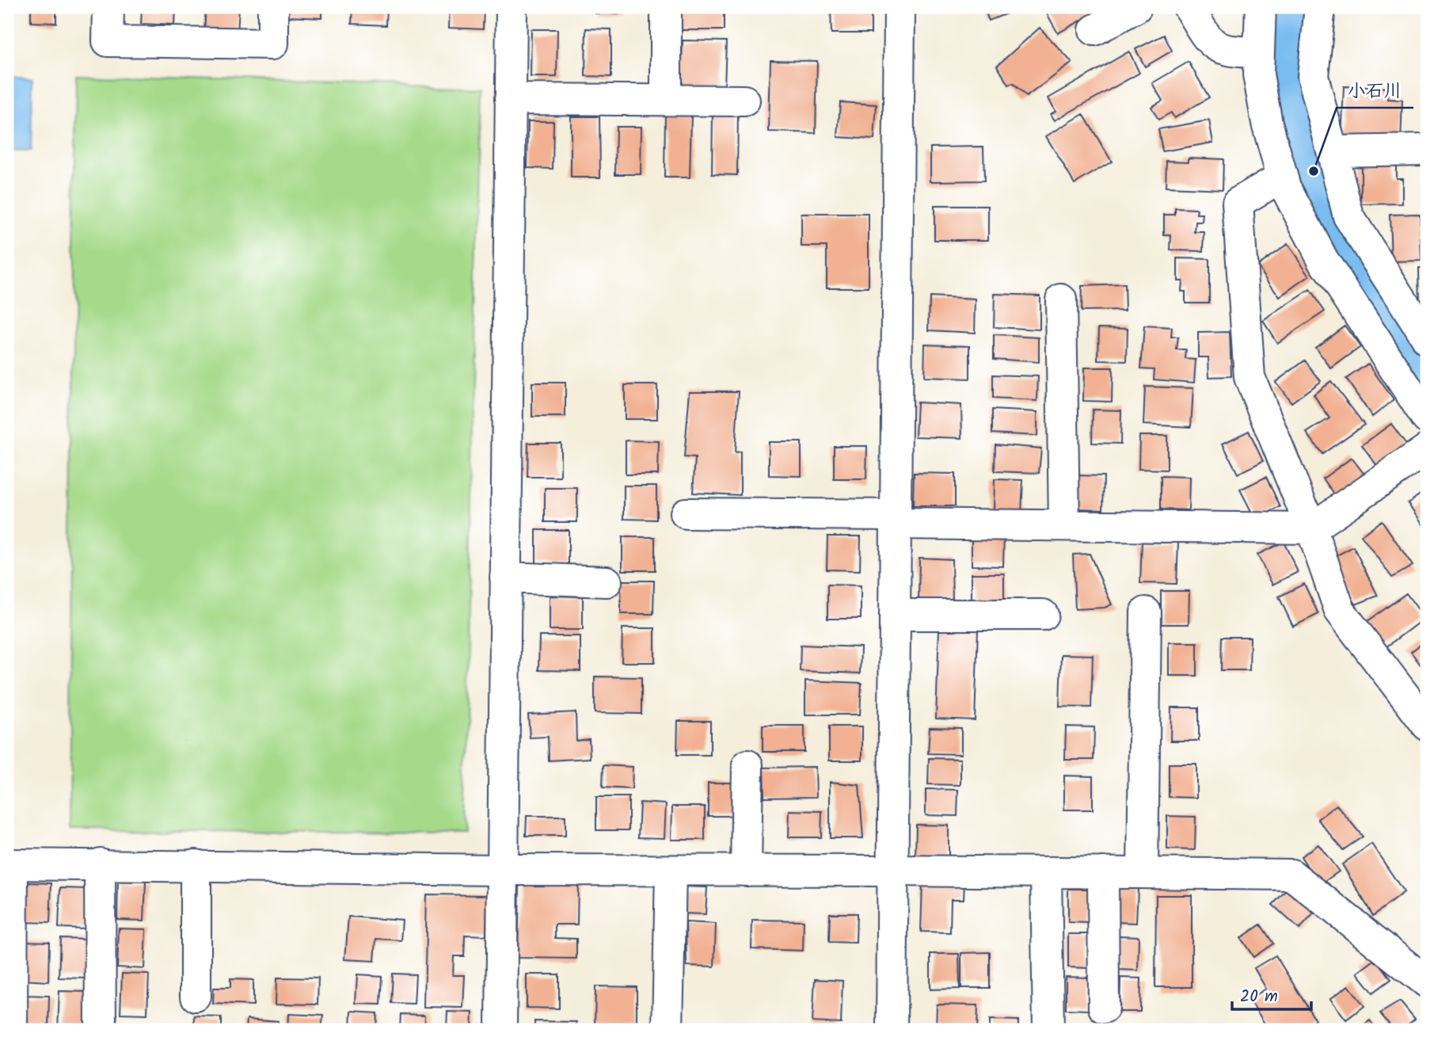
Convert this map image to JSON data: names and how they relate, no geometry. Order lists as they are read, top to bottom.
{
  "places": ["小石川"],
  "scale_bar": "20 m"
}
